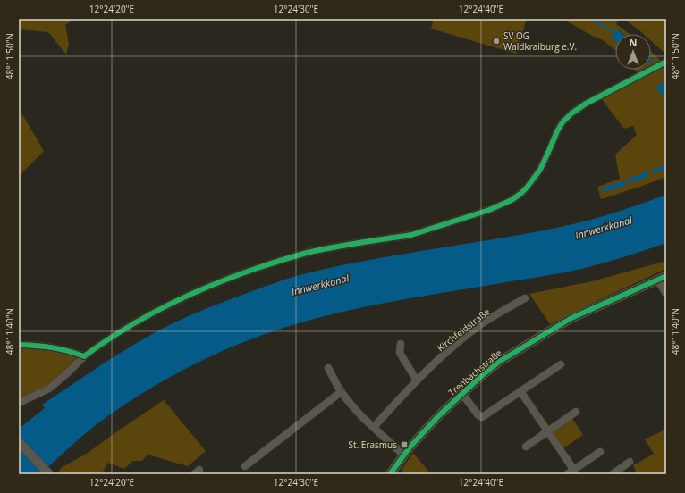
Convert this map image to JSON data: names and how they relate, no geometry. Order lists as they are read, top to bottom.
{
  "streets": {
    "street": ["Kirchfeldstraße", "Trenbachstraße"]
  },
  "water": ["Innwerkkanal"],
  "places": {
    "other": ["SV OG Waldkraiburg e.V."],
    "transit": ["St. Erasmus"]
  },
  "north": "top",
  "coordinates": [
    "12°24'20\"E",
    "12°24'30\"E",
    "12°24'40\"E",
    "48°11'50\"N",
    "48°11'40\"N"
  ]
}
